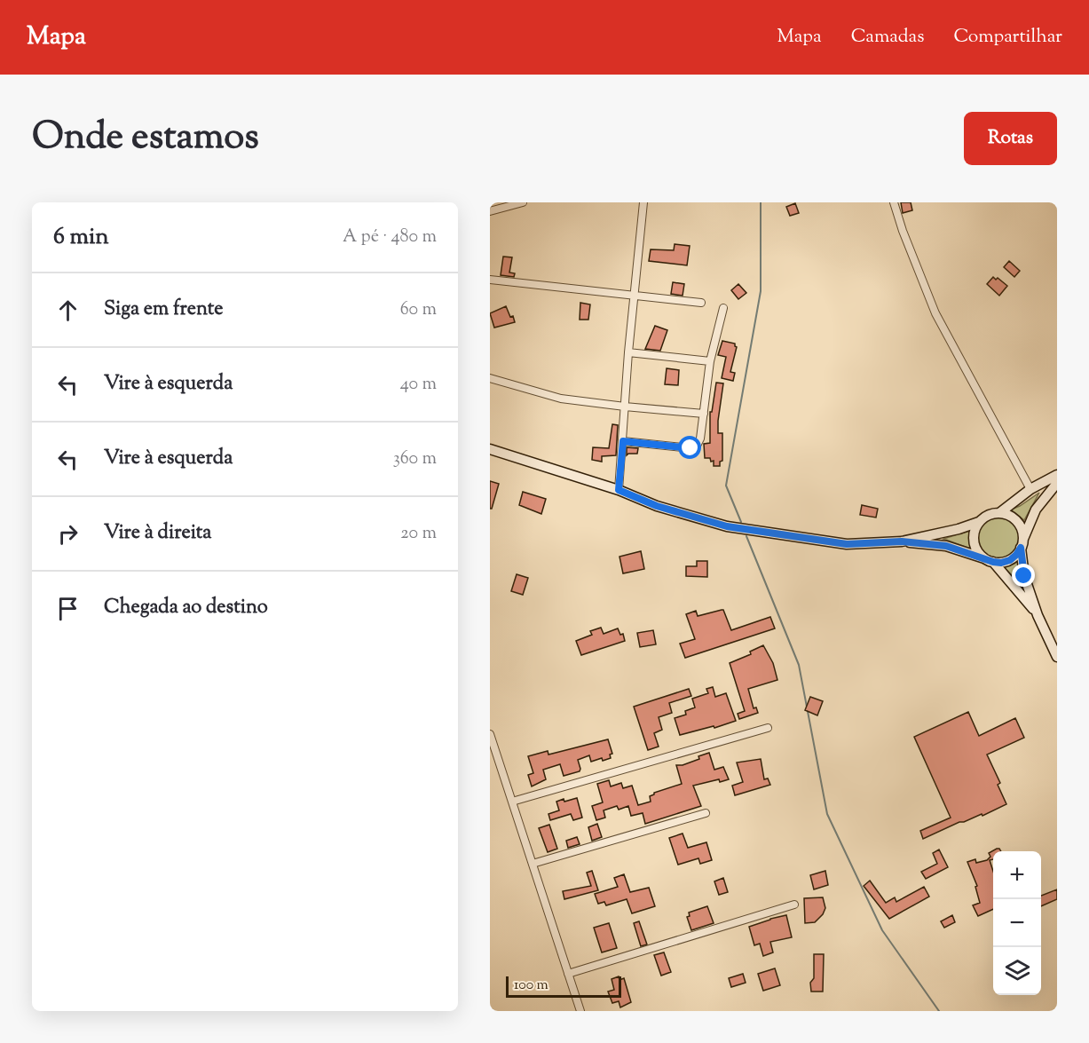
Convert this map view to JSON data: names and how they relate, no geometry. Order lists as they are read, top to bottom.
{
  "scale_bar": "100 m",
  "page": {
    "header": "Mapa",
    "nav": ["Mapa", "Camadas", "Compartilhar"],
    "title": "Onde estamos",
    "buttons": "Rotas",
    "heading": ["6 min", "A pé · 480 m"],
    "list": [
      ["Siga em frente", "60 m"],
      ["Vire à esquerda", "40 m"],
      ["Vire à esquerda", "360 m"],
      ["Vire à direita", "20 m"],
      "Chegada ao destino"
    ],
    "map_buttons": ["+", "−"],
    "scale": "100 m"
  }
}
